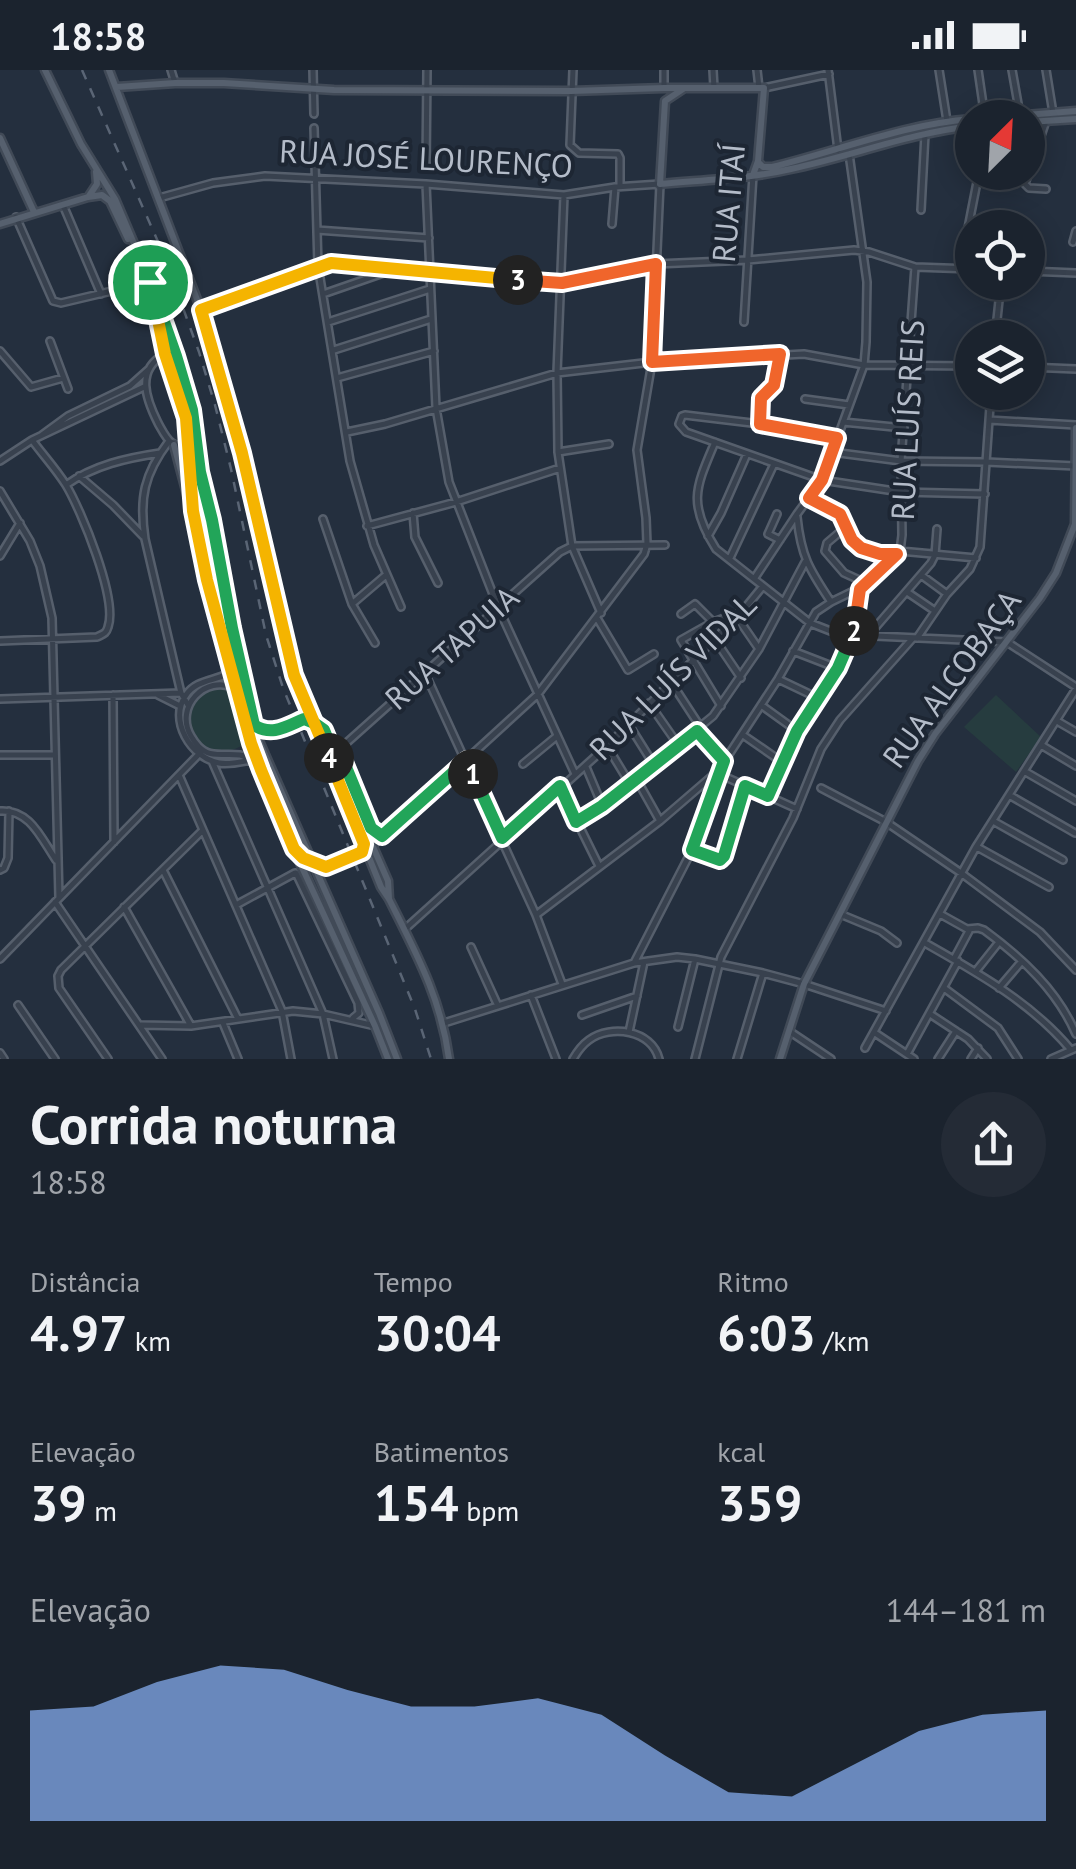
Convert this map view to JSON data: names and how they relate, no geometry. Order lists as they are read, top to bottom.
{
  "streets": {
    "main road": ["RUA JOSÉ LOURENÇO", "RUA ITAÍ", "RUA ALCOBAÇA"],
    "street": ["RUA LUÍS REIS", "RUA TAPUIA", "RUA LUÍS VIDAL"]
  },
  "crossings": [
    ["RUA JOSÉ LOURENÇO", "RUA ITAÍ"]
  ],
  "north": "top right",
  "page": {
    "status": "18:58",
    "pins": [
      "3",
      "2",
      "4",
      "1"
    ],
    "heading": ["Corrida noturna", "18:58"],
    "stats": [
      ["Distância", "4.97 km"],
      ["Tempo", "30:04"],
      ["Ritmo", "6:03 /km"],
      ["Elevação", "39 m"],
      ["Batimentos", "154 bpm"],
      ["kcal", "359"]
    ],
    "chart": ["Elevação", "144–181 m"]
  }
}
